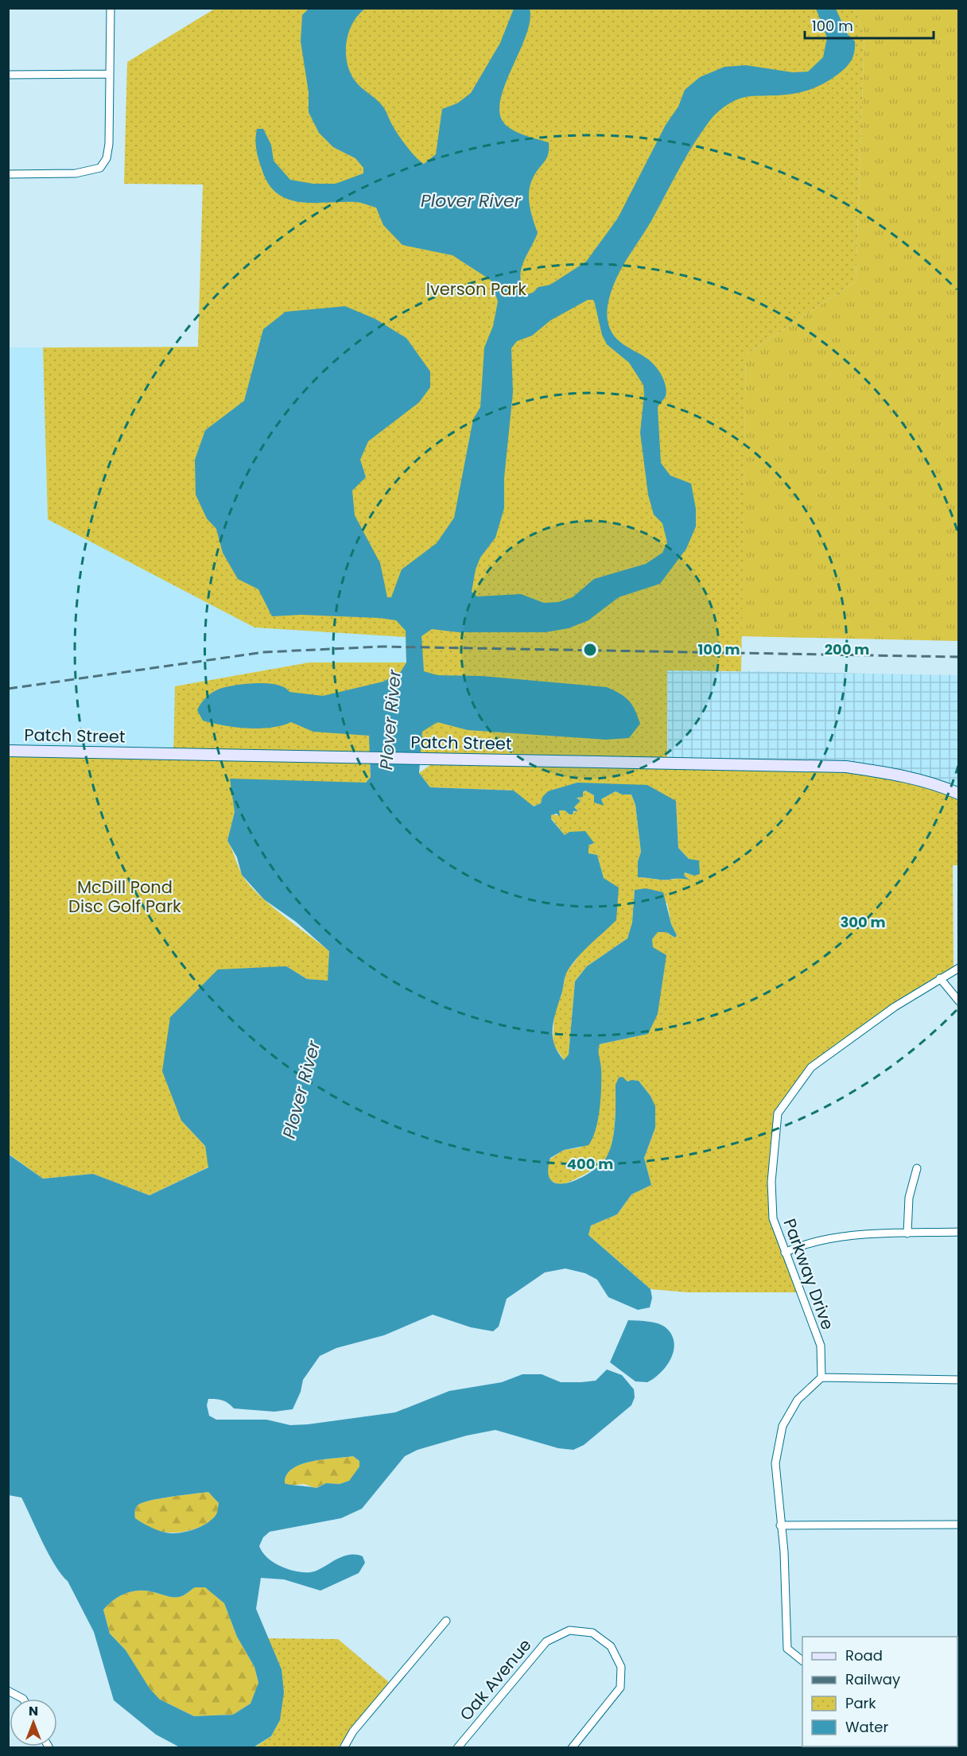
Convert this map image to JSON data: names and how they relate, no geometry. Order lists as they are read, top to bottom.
{
  "streets": {
    "street": ["Patch Street", "Parkway Drive", "Oak Avenue"]
  },
  "water": ["Plover River"],
  "parks": ["Iverson Park", "McDill Pond Disc Golf Park"],
  "legend": [
    "Road",
    "Railway",
    "Park",
    "Water"
  ],
  "scale_bar": "100 m",
  "north": "top",
  "rings": [
    "100 m",
    "200 m",
    "300 m",
    "400 m"
  ]
}
